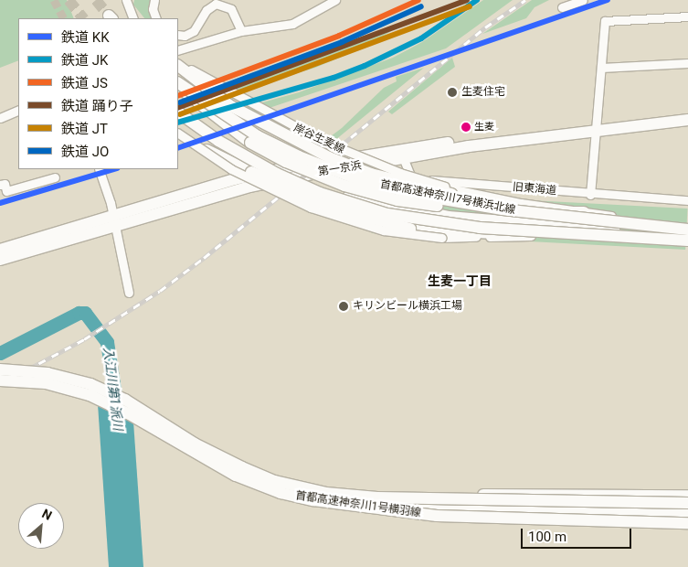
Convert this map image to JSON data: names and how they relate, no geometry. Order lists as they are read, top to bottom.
{
  "streets": {
    "highway": ["第一京浜", "首都高速神奈川7号横浜北線", "首都高速神奈川1号横羽線"],
    "street": ["岸谷生麦線", "旧東海道"]
  },
  "crossings": [
    ["岸谷生麦線", "首都高速神奈川7号横浜北線"],
    ["第一京浜", "旧東海道"]
  ],
  "districts": ["生麦一丁目"],
  "water": ["入江川第1派川"],
  "places": ["生麦住宅", "生麦", "キリンビール横浜工場"],
  "lines": [
    "rail line KK",
    "rail line JK",
    "rail line JS",
    "rail line 踊り子",
    "rail line JT",
    "rail line JO"
  ],
  "legend": [
    "鉄道 KK",
    "鉄道 JK",
    "鉄道 JS",
    "鉄道 踊り子",
    "鉄道 JT",
    "鉄道 JO"
  ],
  "scale_bar": "100 m",
  "north": "top right"
}
